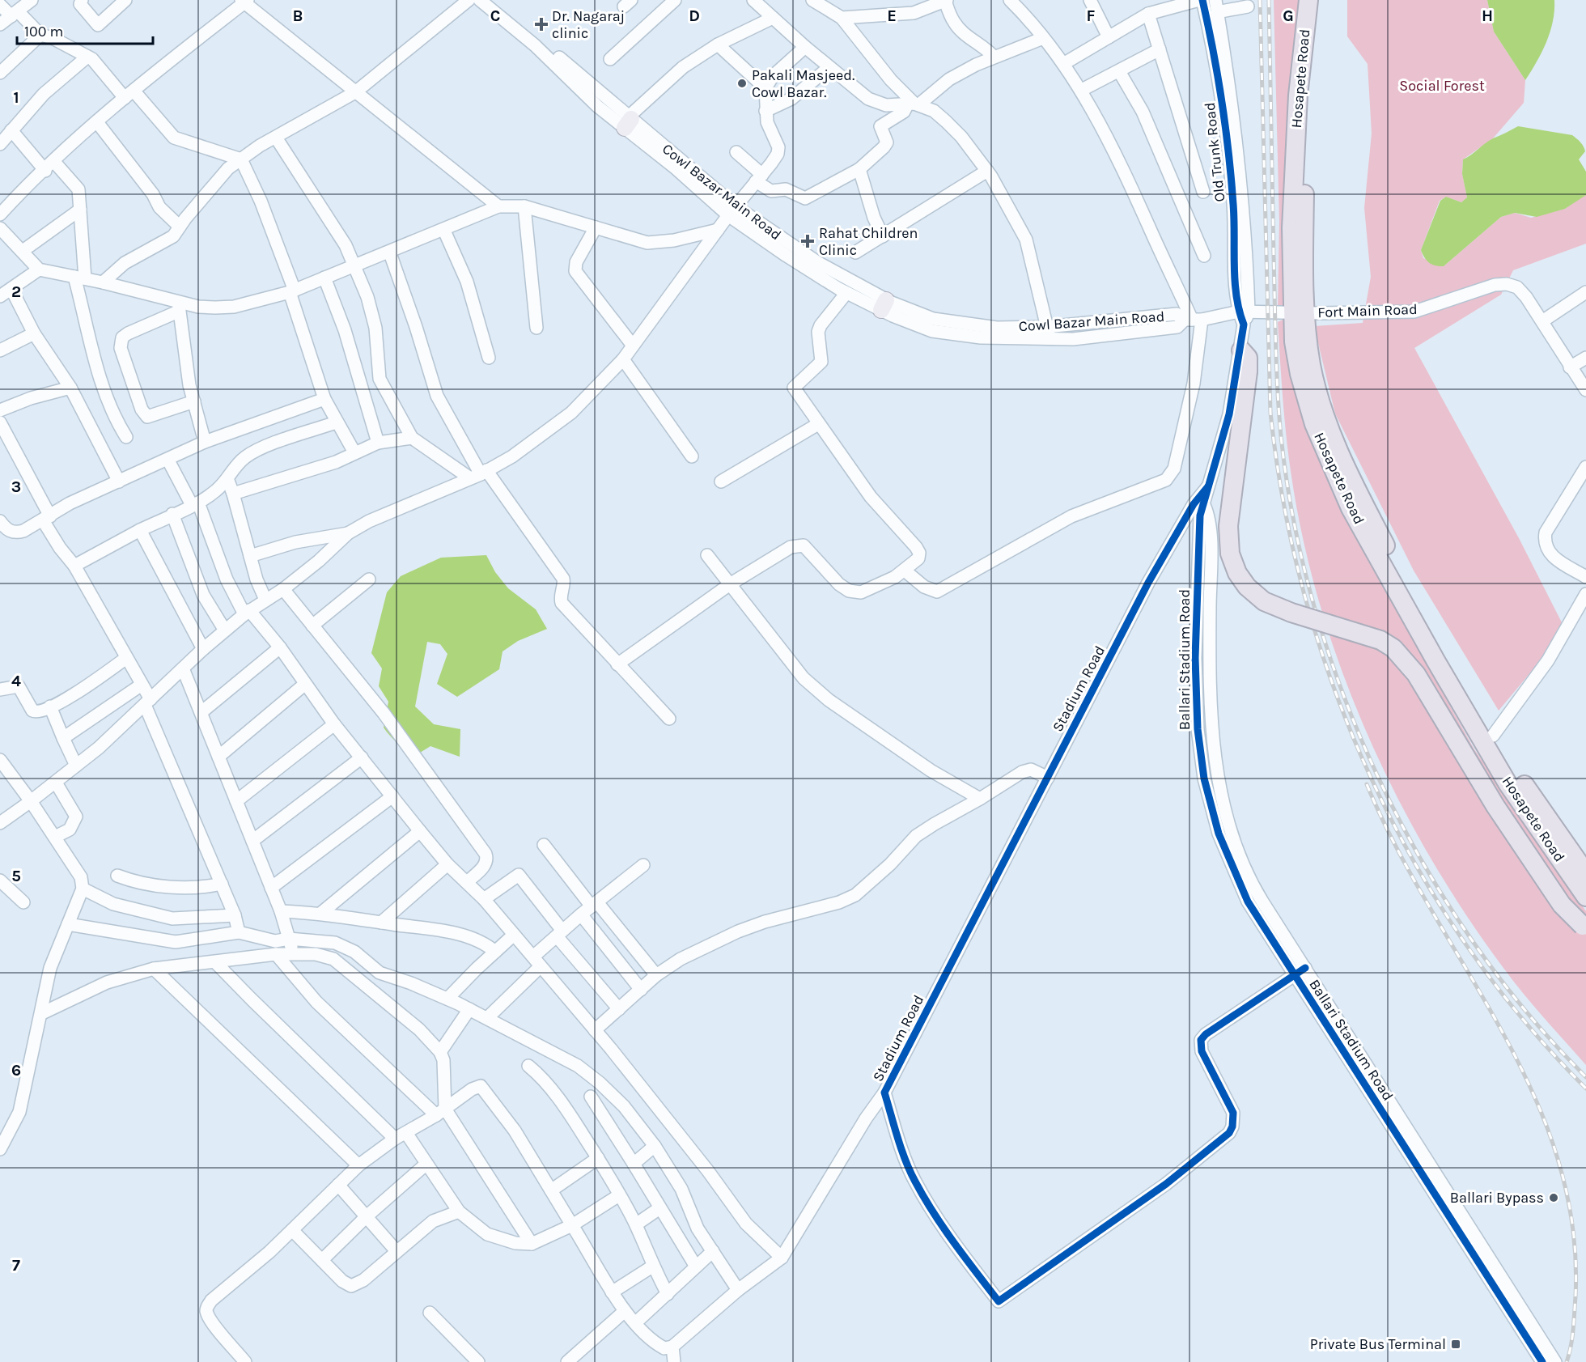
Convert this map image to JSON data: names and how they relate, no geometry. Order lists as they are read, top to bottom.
{
  "streets": {
    "highway": ["Hosapete Road"],
    "street": [
      "Old Trunk Road",
      "Cowl Bazar Main Road",
      "Fort Main Road",
      "Ballari Stadium Road",
      "Stadium Road"
    ]
  },
  "crossings": [
    ["Hosapete Road", "Fort Main Road"],
    ["Old Trunk Road", "Fort Main Road"],
    ["Cowl Bazar Main Road", "Fort Main Road"],
    ["Ballari Stadium Road", "Stadium Road"]
  ],
  "parks": ["Social Forest"],
  "places": {
    "health": ["Dr. Nagaraj clinic", "Rahat Children Clinic"],
    "other": ["Pakali Masjeed. Cowl Bazar.", "Ballari Bypass"],
    "transit": ["Private Bus Terminal"]
  },
  "scale_bar": "100 m",
  "grid": {
    "columns": [
      "B",
      "C",
      "D",
      "E",
      "F",
      "G",
      "H"
    ],
    "rows": [
      "1",
      "2",
      "3",
      "4",
      "5",
      "6",
      "7"
    ]
  }
}
